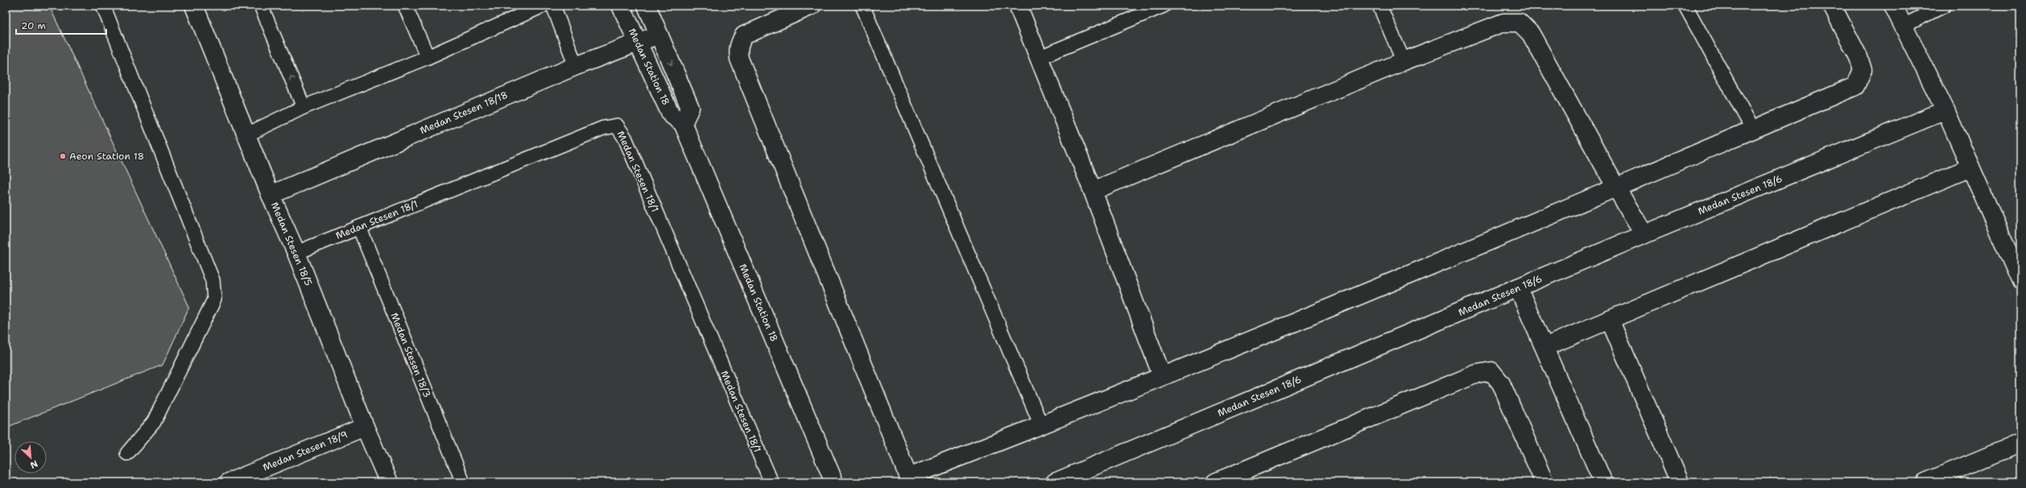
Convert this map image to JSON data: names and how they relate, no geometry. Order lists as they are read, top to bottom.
{
  "streets": {
    "street": [
      "Medan Station 18",
      "Medan Stesen 18/18",
      "Medan Stesen 18/6",
      "Medan Stesen 18/5",
      "Medan Stesen 18/9"
    ],
    "lane": ["Medan Stesen 18/1", "Medan Stesen 18/3"]
  },
  "crossings": [
    ["Medan Station 18", "Medan Stesen 18/18"],
    ["Medan Stesen 18/18", "Medan Stesen 18/5"],
    ["Medan Stesen 18/1", "Medan Stesen 18/5"],
    ["Medan Stesen 18/1", "Medan Stesen 18/3"],
    ["Medan Stesen 18/5", "Medan Stesen 18/9"]
  ],
  "places": ["Aeon Station 18"],
  "scale_bar": "20 m",
  "north": "bottom right"
}
